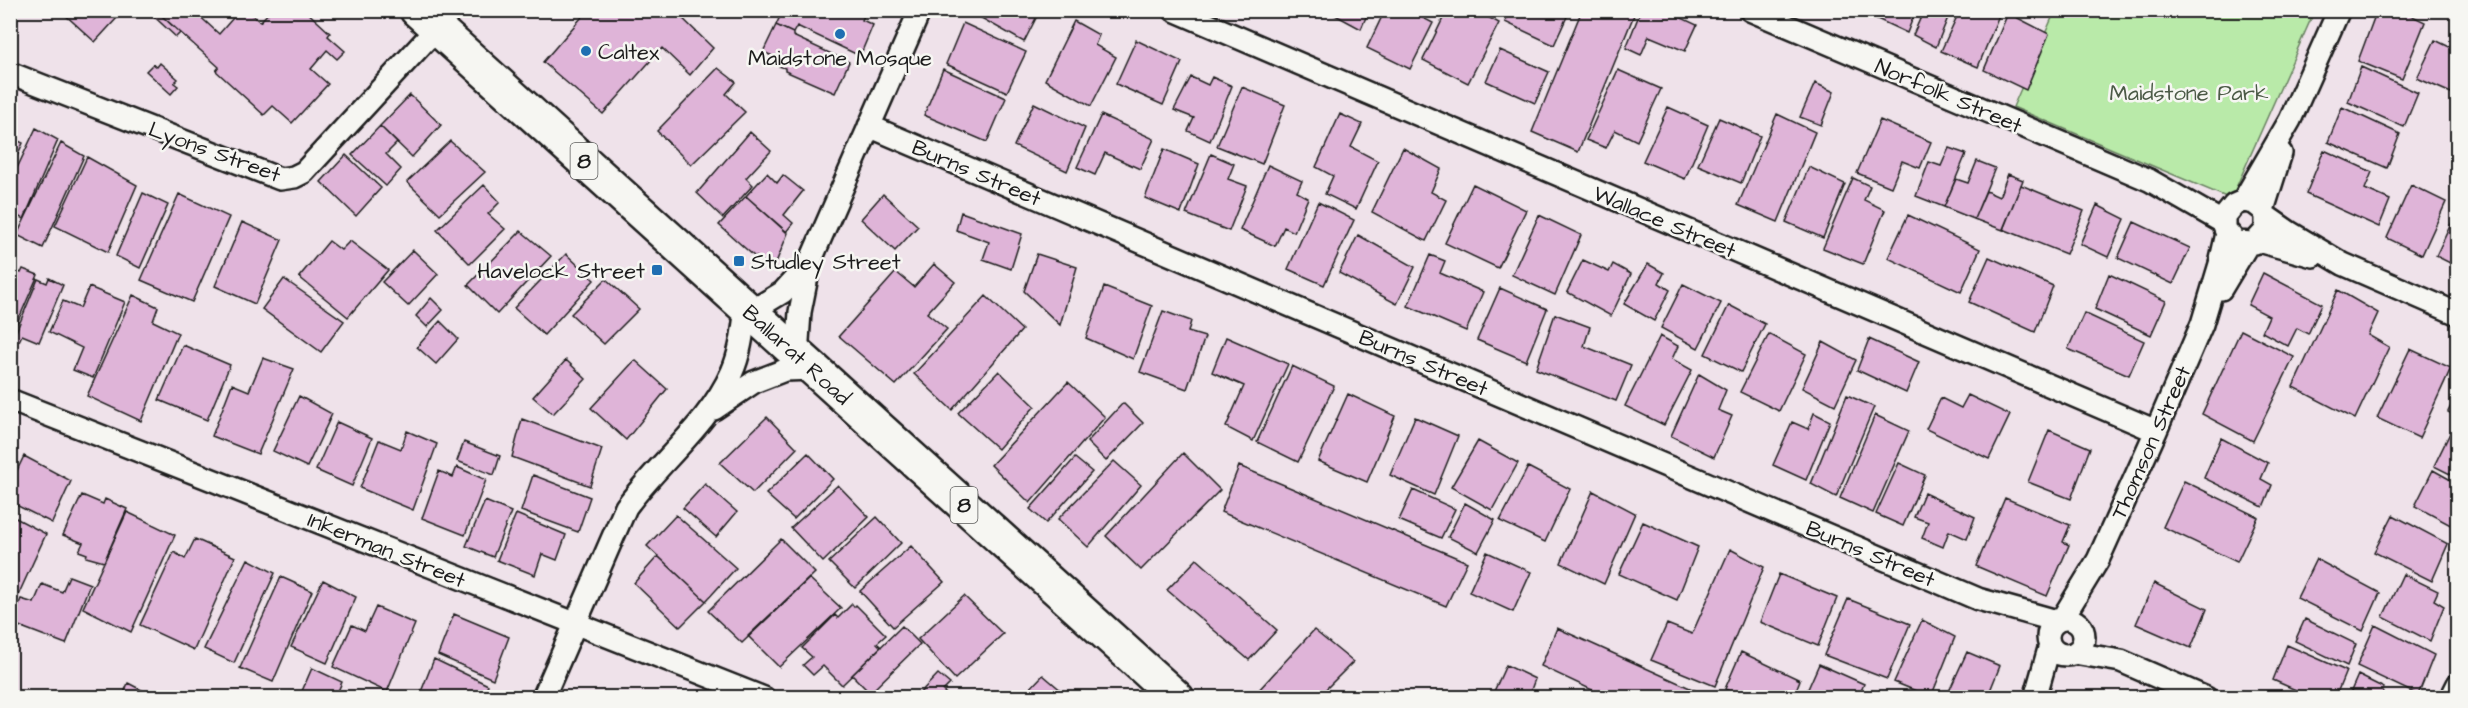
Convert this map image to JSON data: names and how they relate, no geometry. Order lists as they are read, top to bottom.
{
  "streets": {
    "highway": ["8", "Ballarat Road"],
    "street": [
      "Norfolk Street",
      "Lyons Street",
      "Burns Street",
      "Wallace Street",
      "Thomson Street",
      "Inkerman Street"
    ]
  },
  "crossings": [
    ["Norfolk Street", "Thomson Street"],
    ["Lyons Street", "Ballarat Road"],
    ["Burns Street", "Thomson Street"],
    ["Wallace Street", "Thomson Street"]
  ],
  "parks": ["Maidstone Park"],
  "places": {
    "other": ["Maidstone Mosque", "Caltex"],
    "transit": ["Studley Street", "Havelock Street"]
  }
}
